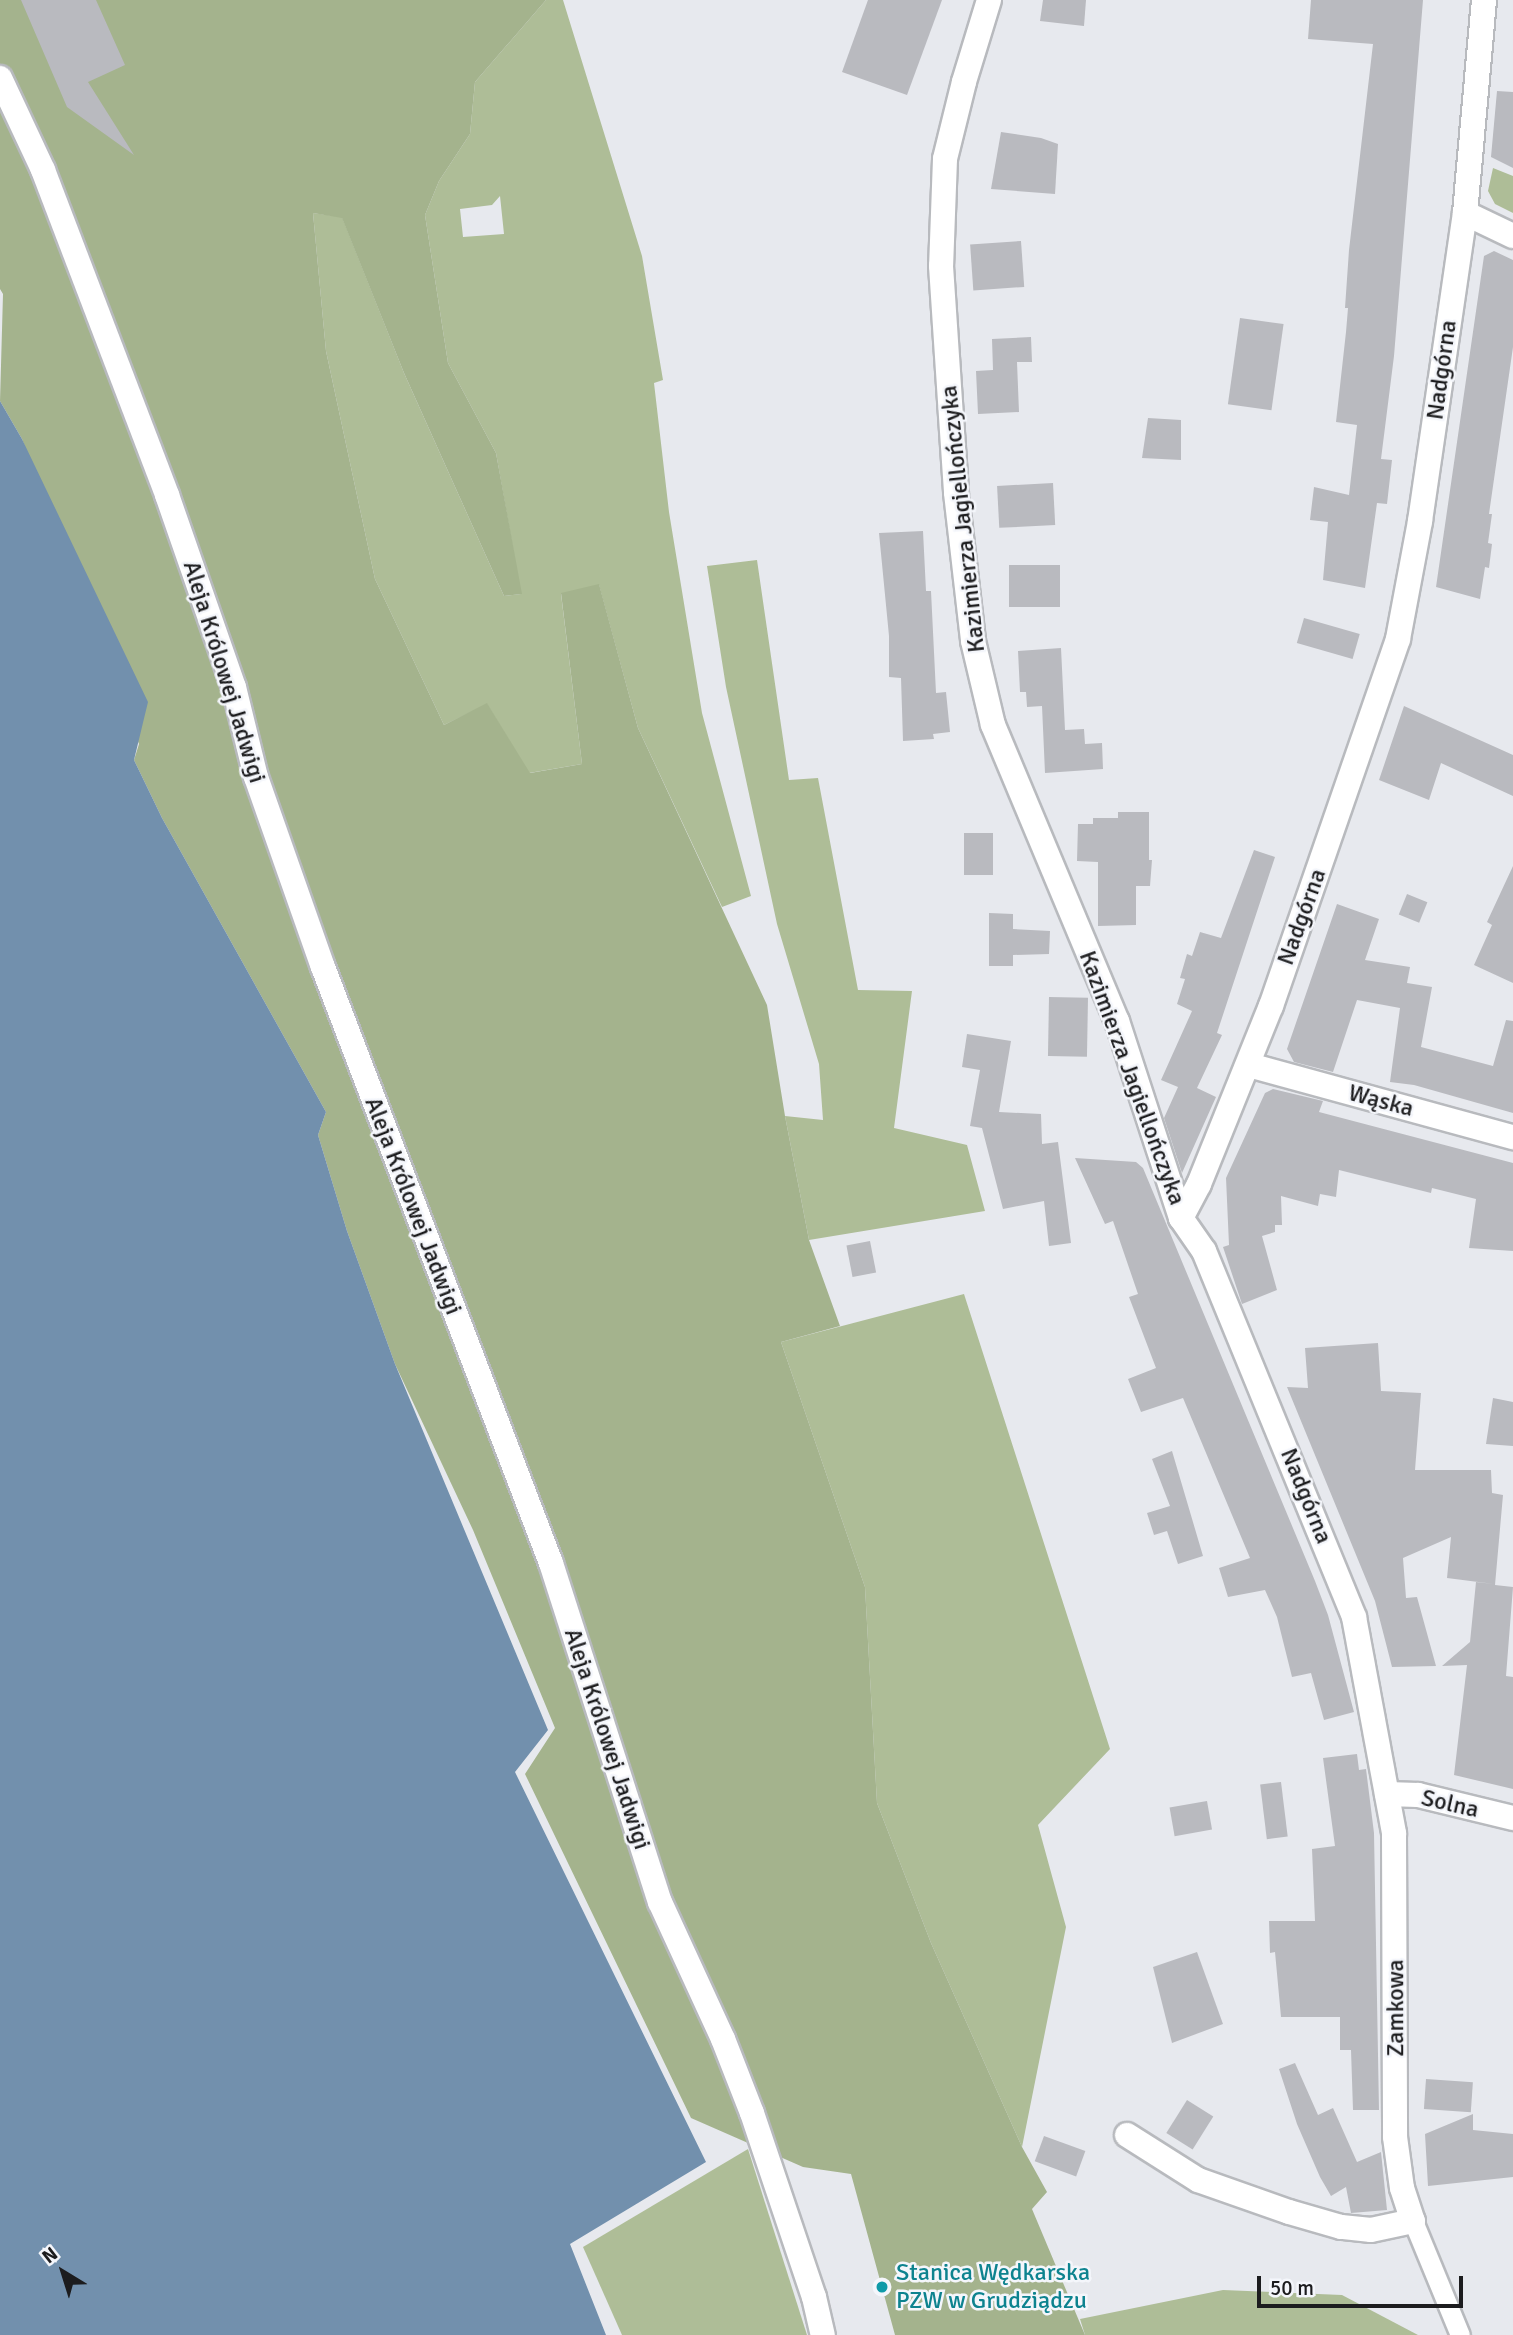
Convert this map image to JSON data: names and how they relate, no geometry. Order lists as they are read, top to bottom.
{
  "streets": {
    "street": [
      "Nadgórna",
      "Kazimierza Jagiellończyka",
      "Aleja Królowej Jadwigi",
      "Wąska",
      "Solna",
      "Zamkowa"
    ]
  },
  "crossings": [
    ["Nadgórna", "Kazimierza Jagiellończyka"],
    ["Nadgórna", "Wąska"],
    ["Nadgórna", "Solna"],
    ["Nadgórna", "Zamkowa"],
    ["Solna", "Zamkowa"]
  ],
  "places": ["Stanica Wędkarska PZW w Grudziądzu"],
  "scale_bar": "50 m",
  "north": "top left"
}
